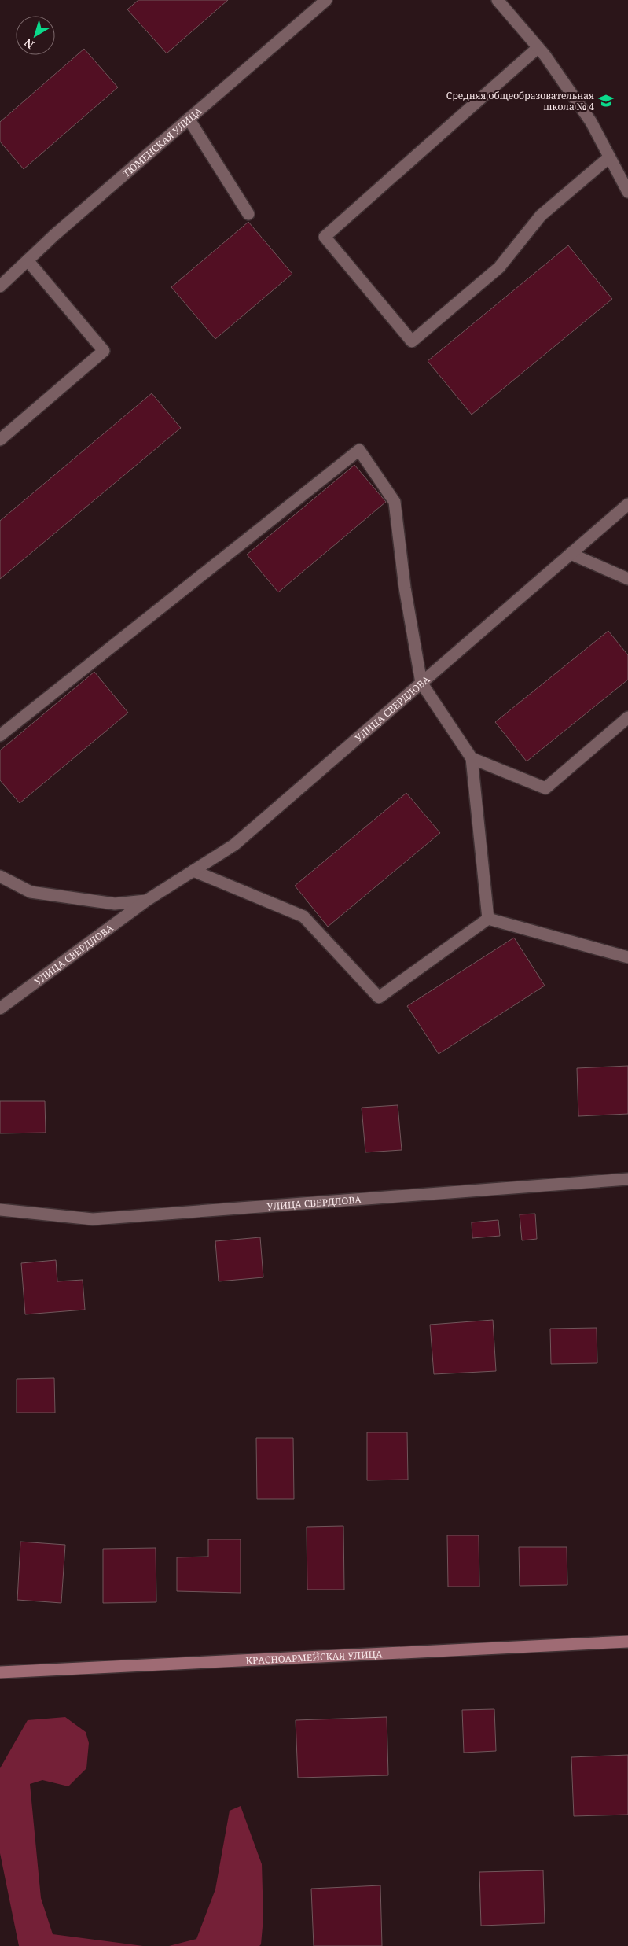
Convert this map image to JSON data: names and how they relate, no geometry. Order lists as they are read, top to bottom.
{
  "streets": {
    "main road": ["КРАСНОАРМЕЙСКАЯ УЛИЦА"],
    "street": ["ТЮМЕНСКАЯ УЛИЦА", "УЛИЦА СВЕРДЛОВА"]
  },
  "places": {
    "school or university": ["Средняя общеобразовательная школа № 4"]
  },
  "north": "bottom left"
}
